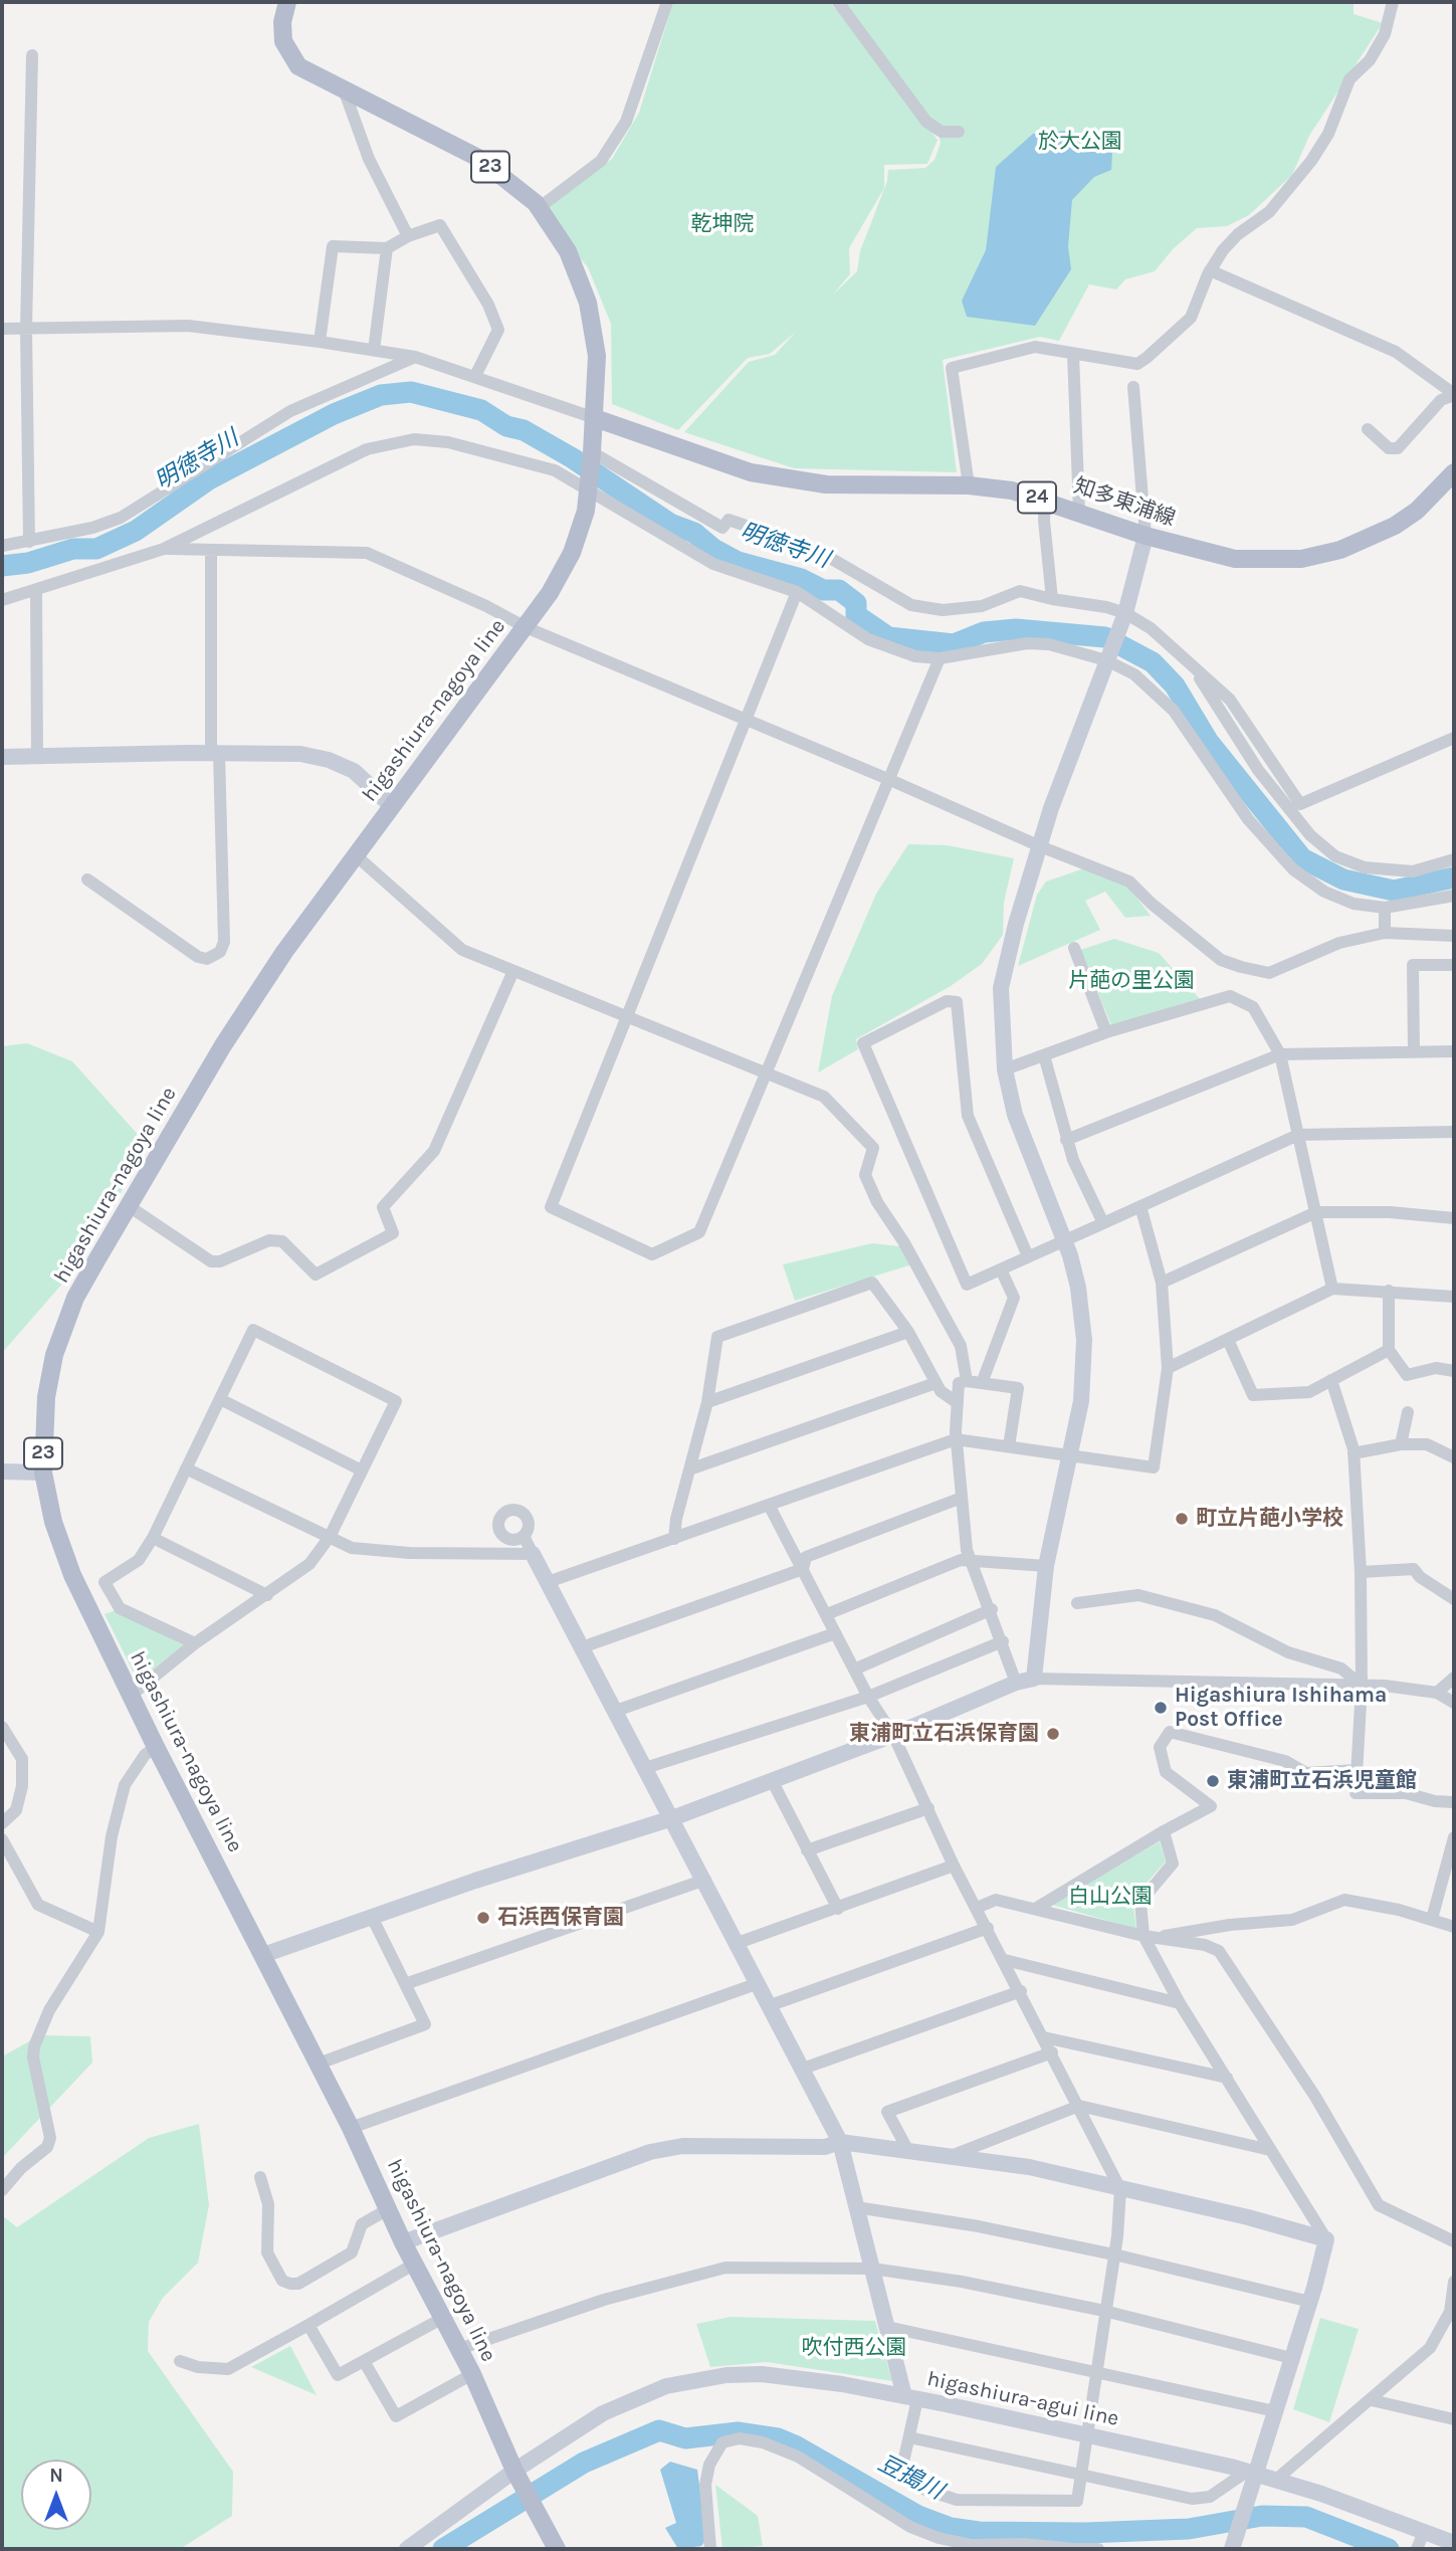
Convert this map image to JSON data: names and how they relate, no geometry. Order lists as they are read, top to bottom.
{
  "streets": {
    "main road": [
      "23",
      "24",
      "知多東浦線",
      "higashiura-nagoya line"
    ],
    "street": ["higashiura-agui line"]
  },
  "crossings": [
    ["知多東浦線", "higashiura-nagoya line"],
    ["higashiura-nagoya line", "higashiura-agui line"]
  ],
  "water": ["明徳寺川", "豆搗川"],
  "parks": [
    "於大公園",
    "乾坤院",
    "片葩の里公園",
    "白山公園",
    "吹付西公園"
  ],
  "places": [
    "町立片葩小学校",
    "Higashiura Ishihama Post Office",
    "東浦町立石浜保育園",
    "東浦町立石浜児童館",
    "石浜西保育園"
  ],
  "north": "top"
}
